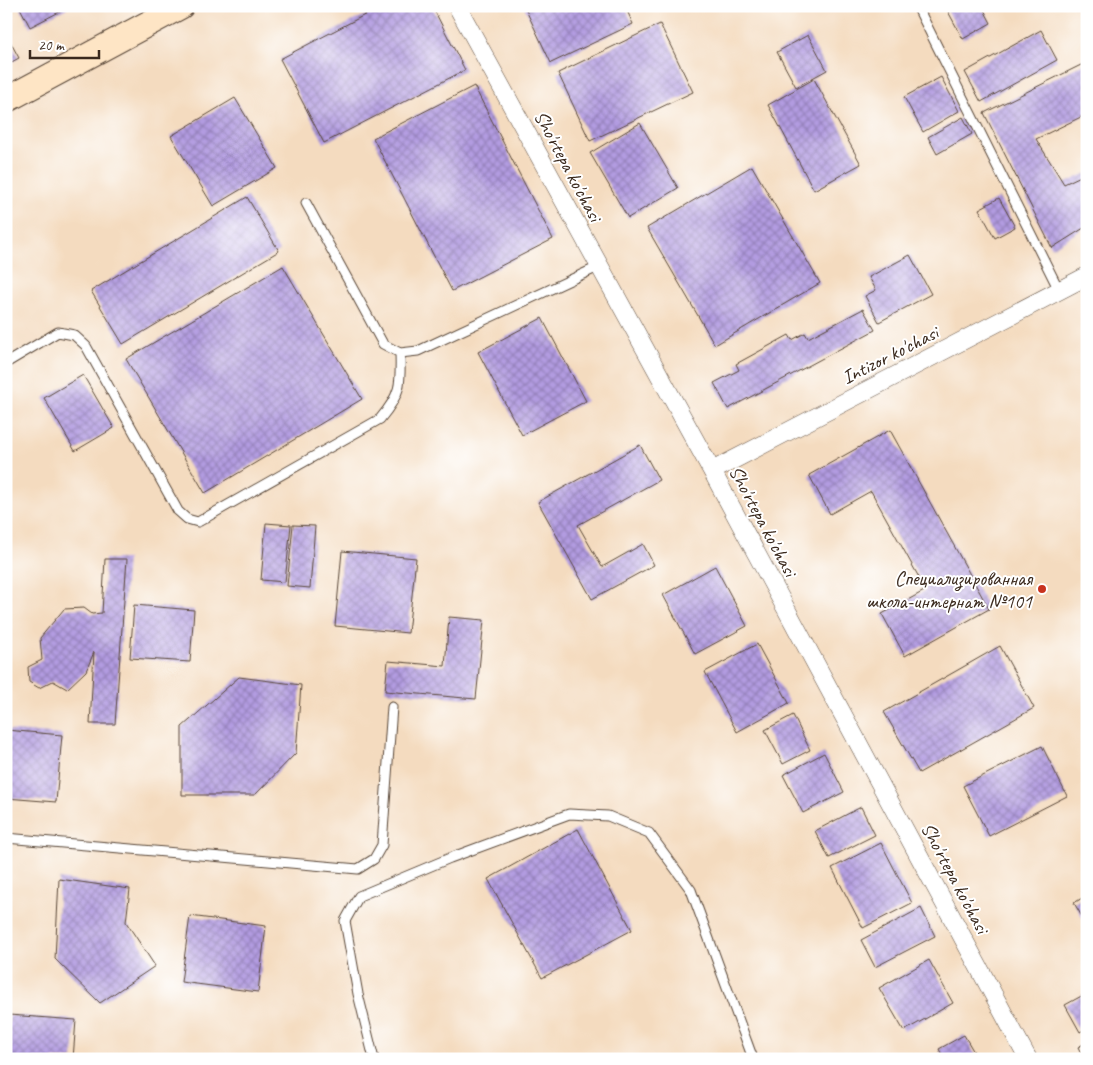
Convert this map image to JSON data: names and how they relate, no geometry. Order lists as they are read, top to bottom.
{
  "streets": {
    "street": ["Sho'rtepa ko'chasi", "Intizor ko'chasi"]
  },
  "crossings": [
    ["Sho'rtepa ko'chasi", "Intizor ko'chasi"]
  ],
  "places": ["Специализированная школа-интернат №101"],
  "scale_bar": "20 m"
}
